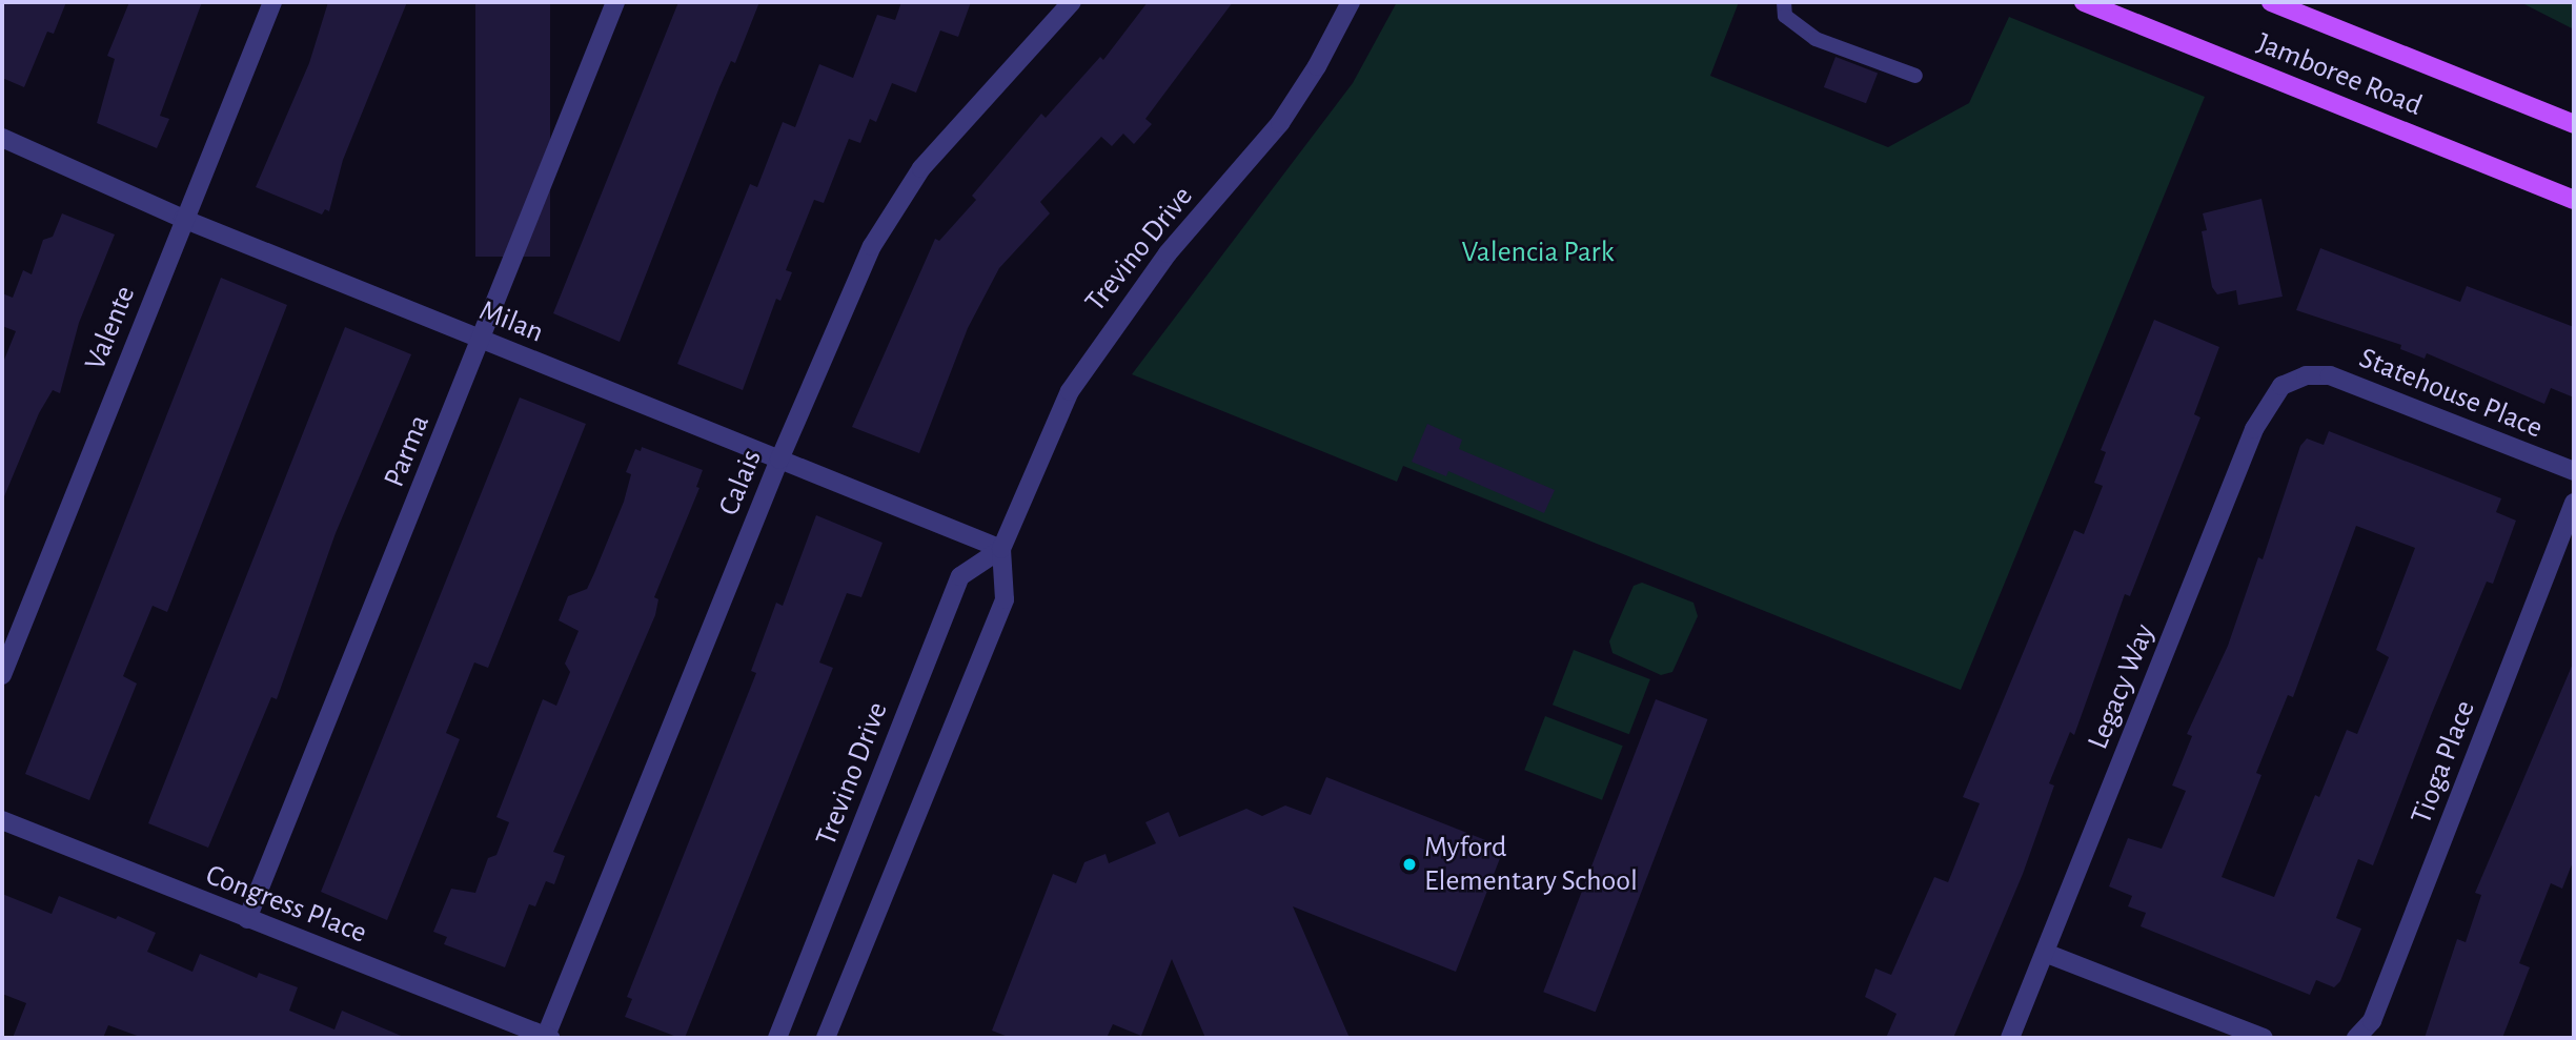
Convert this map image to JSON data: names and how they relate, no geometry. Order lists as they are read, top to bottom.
{
  "streets": {
    "main road": ["Jamboree Road"],
    "street": [
      "Trevino Drive",
      "Milan",
      "Valente",
      "Statehouse Place",
      "Parma",
      "Calais",
      "Legacy Way",
      "Tioga Place",
      "Congress Place"
    ]
  },
  "crossings": [
    ["Trevino Drive", "Milan"],
    ["Milan", "Valente"],
    ["Milan", "Parma"],
    ["Milan", "Calais"],
    ["Statehouse Place", "Legacy Way"],
    ["Parma", "Congress Place"],
    ["Calais", "Congress Place"]
  ],
  "parks": ["Valencia Park"],
  "places": ["Myford Elementary School"]
}
